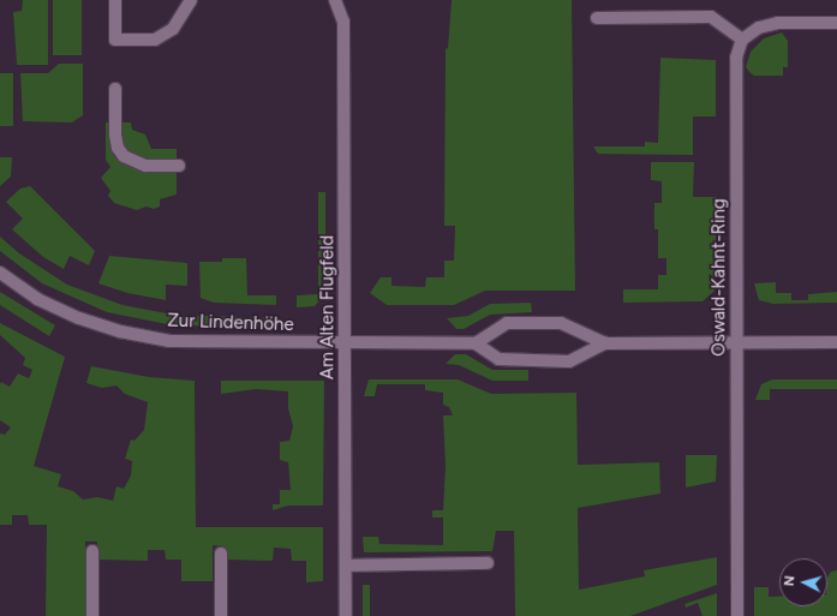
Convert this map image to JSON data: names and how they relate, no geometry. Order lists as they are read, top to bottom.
{
  "streets": {
    "street": ["Oswald-Kahnt-Ring", "Am Alten Flugfeld", "Zur Lindenhöhe"]
  },
  "crossings": [
    ["Am Alten Flugfeld", "Zur Lindenhöhe"]
  ],
  "north": "left"
}
